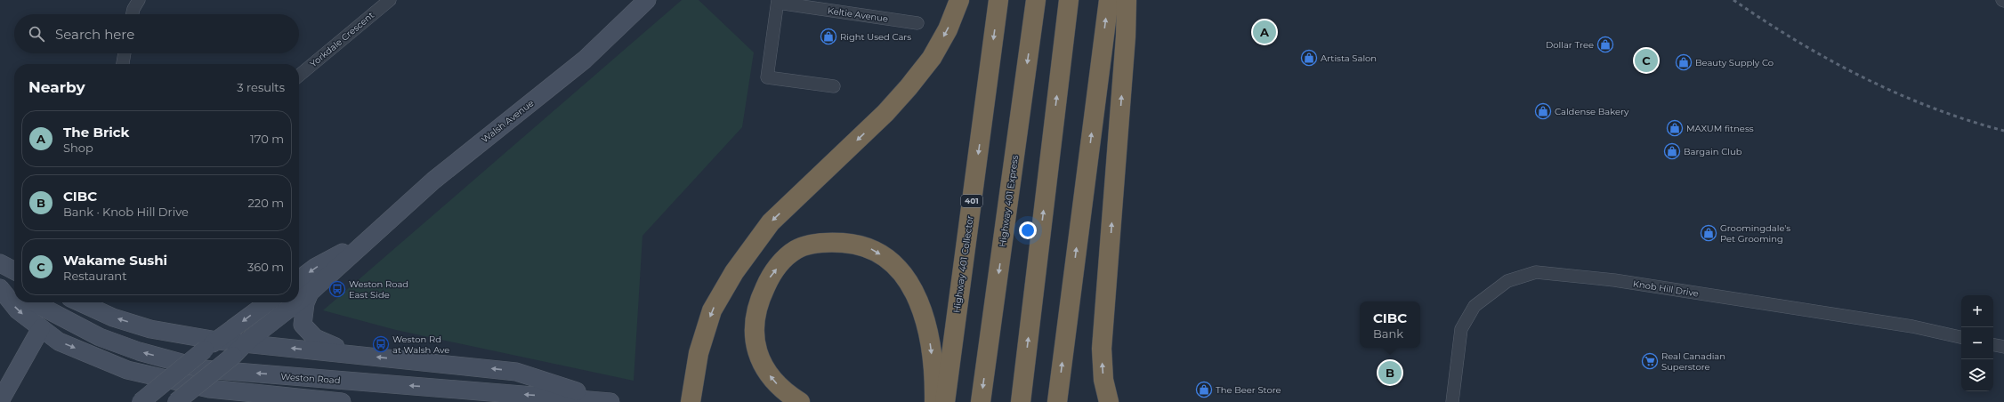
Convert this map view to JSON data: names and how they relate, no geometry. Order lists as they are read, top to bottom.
{
  "streets": {
    "highway": ["401", "Highway 401 Express", "Highway 401 Collector"],
    "main road": ["Walsh Avenue", "Weston Road"],
    "street": ["Keltie Avenue", "Yorkdale Crescent", "Knob Hill Drive"]
  },
  "places": {
    "shop": [
      "Right Used Cars",
      "Dollar Tree",
      "Artista Salon",
      "Beauty Supply Co",
      "Caldense Bakery",
      "MAXUM fitness",
      "Bargain Club",
      "Groomingdale's Pet Grooming",
      "The Beer Store"
    ],
    "bus stop": ["Weston Road East Side", "Weston Rd at Walsh Ave"],
    "supermarket": ["Real Canadian Superstore"]
  },
  "page": {
    "search": "Search here",
    "pins": ["A", "C", "B"],
    "heading": ["Nearby", "3 results"],
    "list": [
      {
        "mark": "A",
        "name": "The Brick",
        "note": "Shop",
        "value": "170 m"
      },
      {
        "mark": "B",
        "name": "CIBC",
        "note": "Bank · Knob Hill Drive",
        "value": "220 m"
      },
      {
        "mark": "C",
        "name": "Wakame Sushi",
        "note": "Restaurant",
        "value": "360 m"
      }
    ],
    "map_buttons": ["+", "−"],
    "popup": ["CIBC", "Bank"]
  }
}
